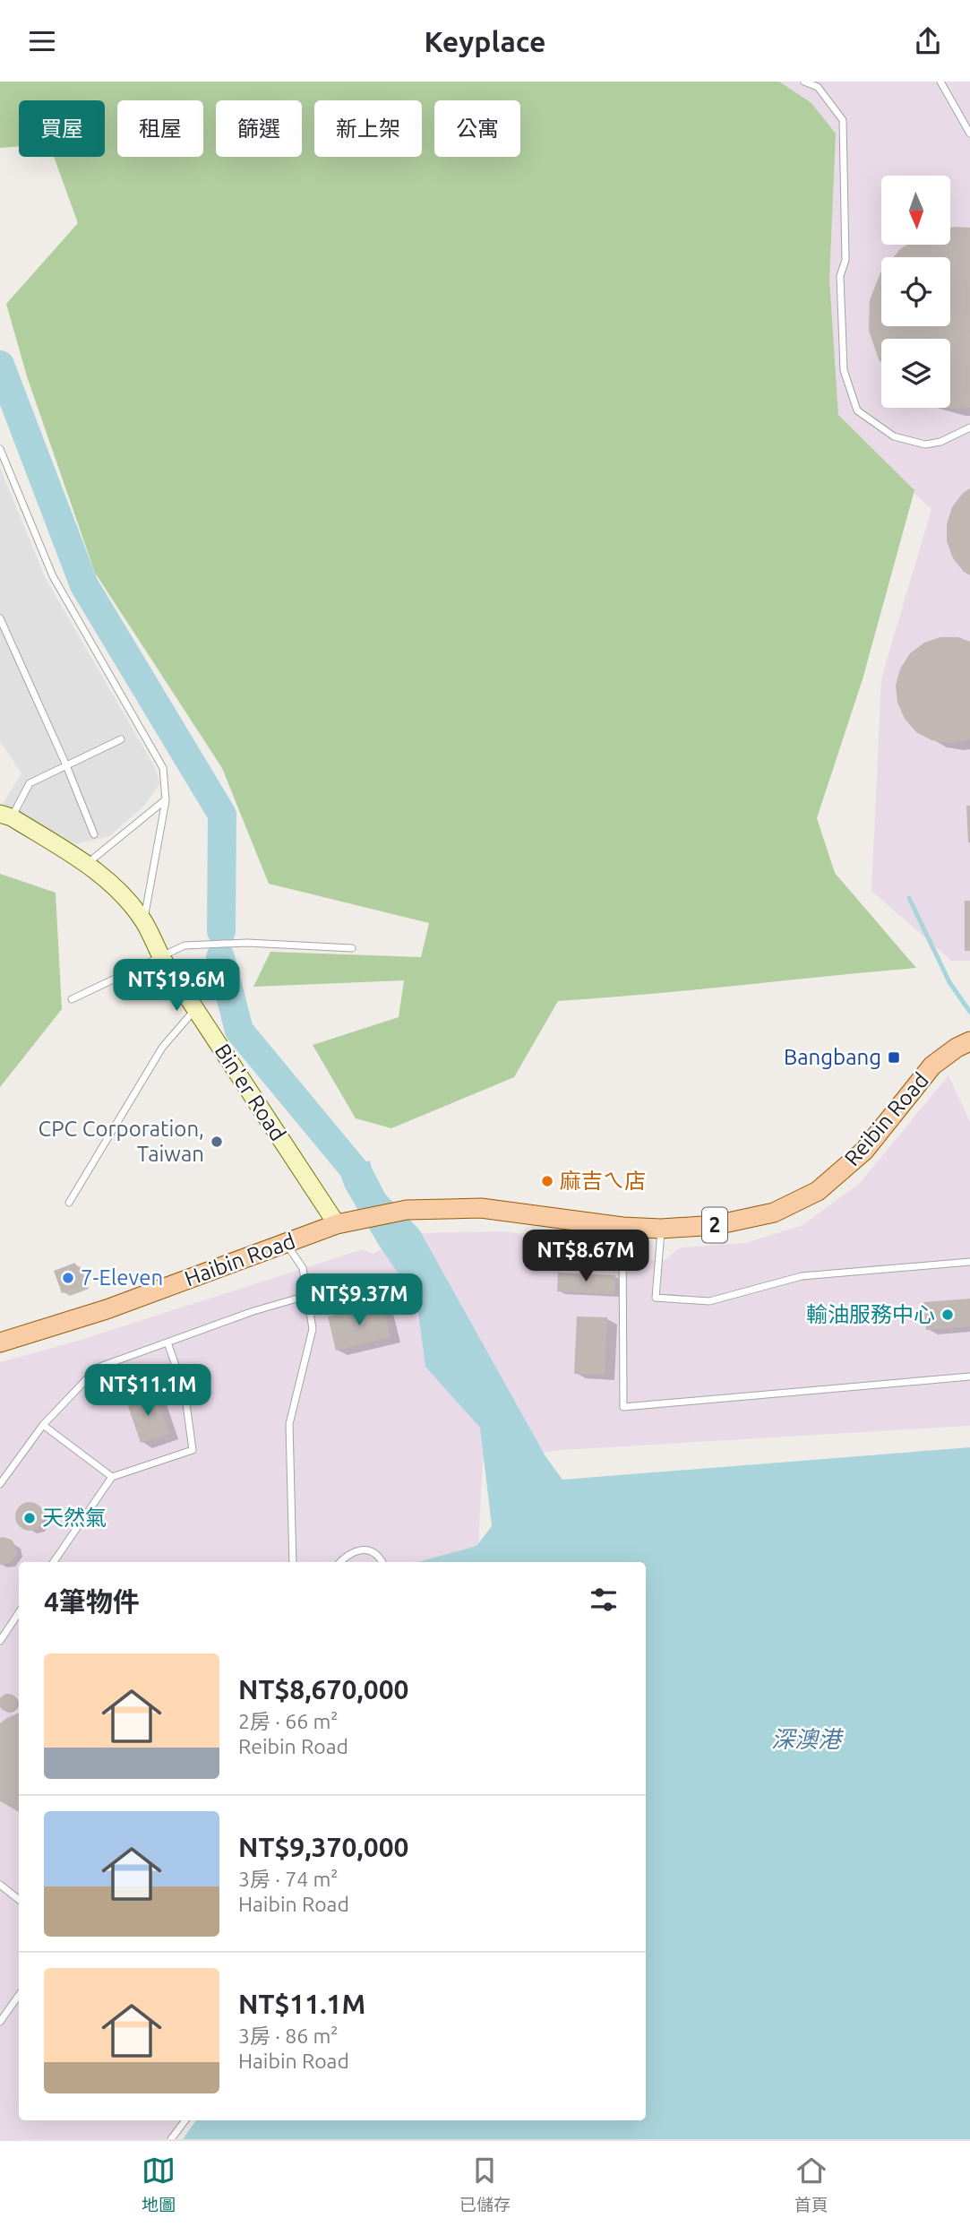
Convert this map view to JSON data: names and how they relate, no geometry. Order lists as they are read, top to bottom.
{
  "streets": {
    "main road": ["Reibin Road", "2", "Haibin Road"],
    "street": ["Bin'er Road"]
  },
  "crossings": [
    ["Bin'er Road", "Reibin Road"],
    ["Bin'er Road", "Haibin Road"],
    ["Reibin Road", "Haibin Road"]
  ],
  "water": ["深澳港"],
  "places": {
    "transit": ["Bangbang"],
    "other": [
      "CPC Corporation, Taiwan",
      "麻吉ㄟ店",
      "7-Eleven",
      "輸油服務中心",
      "天然氣"
    ]
  },
  "north": "bottom",
  "page": {
    "header": "Keyplace",
    "chip": [
      "買屋",
      "租屋",
      "篩選",
      "新上架",
      "公寓"
    ],
    "price": [
      "NT$19.6M",
      "NT$8.67M",
      "NT$9.37M",
      "NT$11.1M"
    ],
    "heading": "4筆物件",
    "list": [
      {
        "name": "NT$8,670,000",
        "note": "2房 · 66 m² · Reibin Road"
      },
      {
        "name": "NT$9,370,000",
        "note": "3房 · 74 m² · Haibin Road"
      },
      {
        "name": "NT$11.1M",
        "note": "3房 · 86 m² · Haibin Road"
      }
    ],
    "tabs": ["地圖", "已儲存", "首頁"]
  }
}
